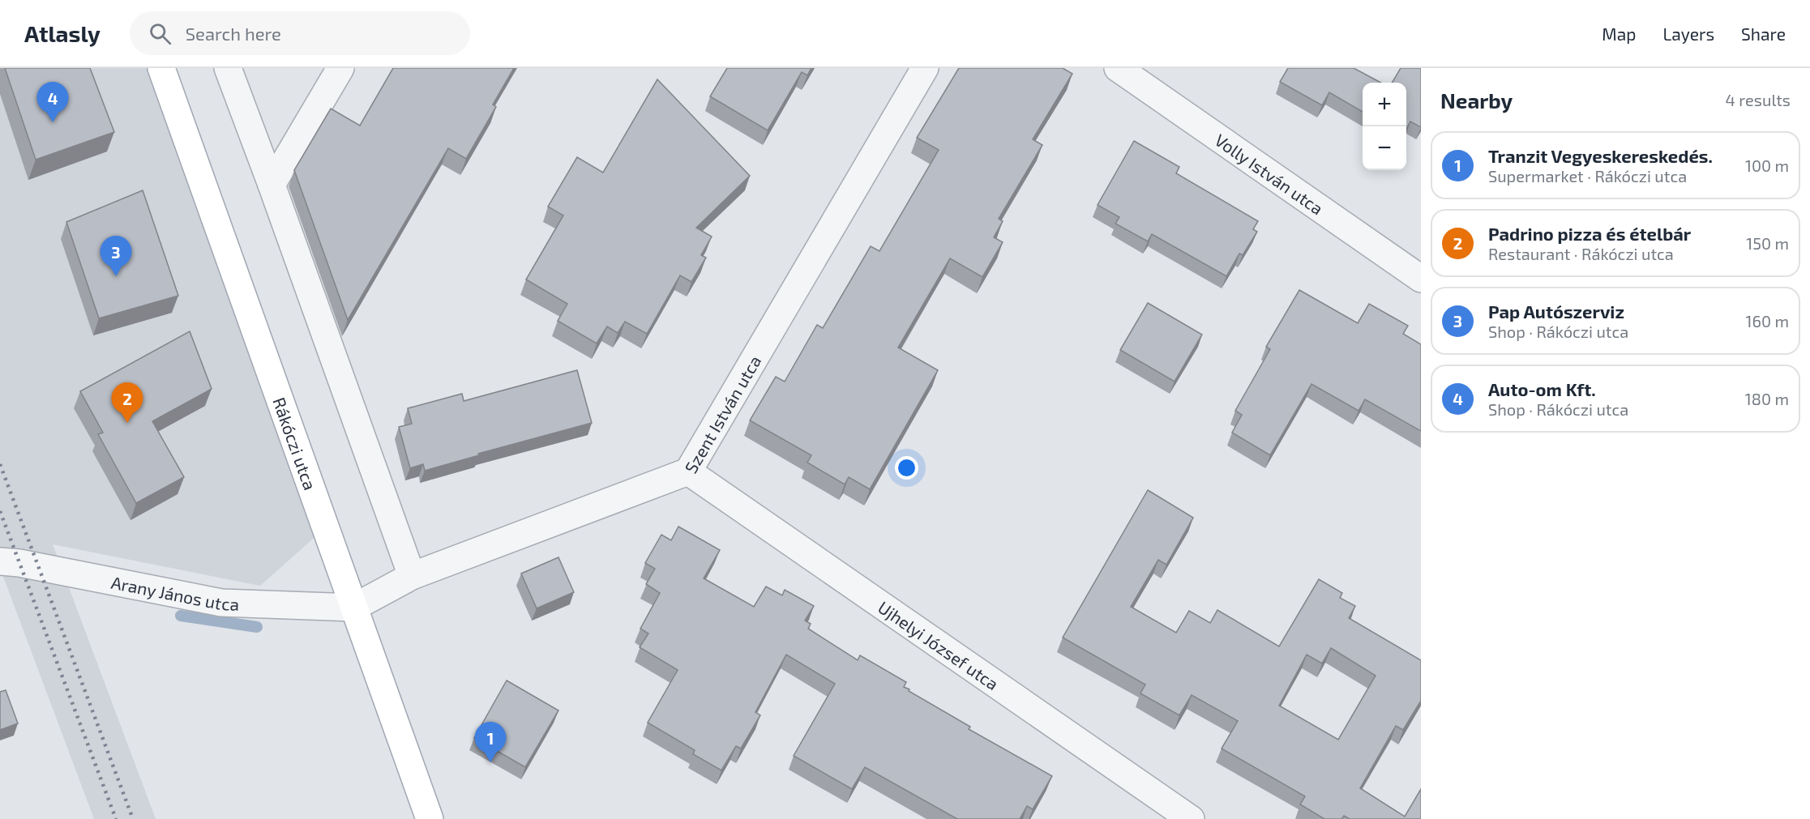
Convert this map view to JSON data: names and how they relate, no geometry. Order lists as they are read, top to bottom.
{
  "streets": {
    "main road": ["Rákóczi utca"],
    "street": [
      "Volly István utca",
      "Szent István utca",
      "Arany János utca",
      "Ujhelyi József utca"
    ]
  },
  "crossings": [
    ["Szent István utca", "Rákóczi utca"],
    ["Szent István utca", "Arany János utca"],
    ["Szent István utca", "Ujhelyi József utca"],
    ["Rákóczi utca", "Arany János utca"]
  ],
  "page": {
    "header": "Atlasly",
    "search": "Search here",
    "nav": ["Map", "Layers", "Share"],
    "heading": ["Nearby", "4 results"],
    "pins": [
      "4",
      "3",
      "2",
      "1"
    ],
    "map_buttons": ["+", "−"],
    "list": [
      {
        "mark": "1",
        "name": "Tranzit Vegyeskereskedés.",
        "note": "Supermarket · Rákóczi utca",
        "value": "100 m"
      },
      {
        "mark": "2",
        "name": "Padrino pizza és ételbár",
        "note": "Restaurant · Rákóczi utca",
        "value": "150 m"
      },
      {
        "mark": "3",
        "name": "Pap Autószerviz",
        "note": "Shop · Rákóczi utca",
        "value": "160 m"
      },
      {
        "mark": "4",
        "name": "Auto-om Kft.",
        "note": "Shop · Rákóczi utca",
        "value": "180 m"
      }
    ]
  }
}
